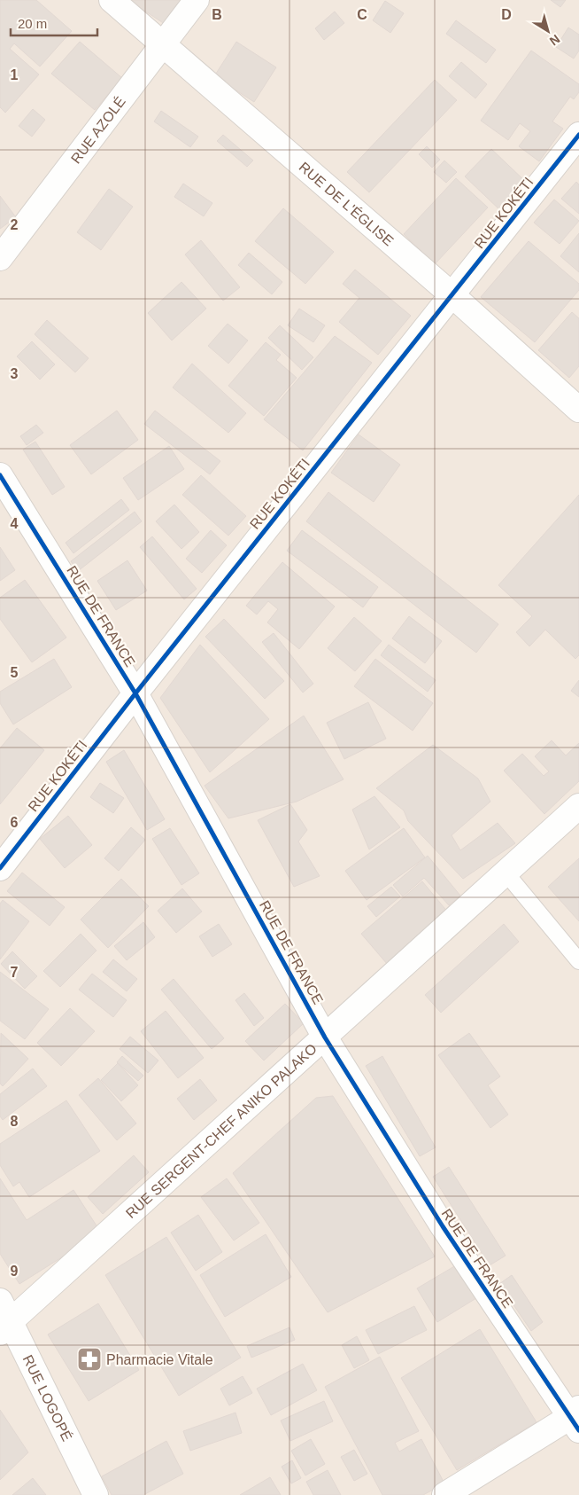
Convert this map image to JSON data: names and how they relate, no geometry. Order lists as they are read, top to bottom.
{
  "streets": {
    "street": [
      "RUE AZOLÉ",
      "RUE DE L'ÉGLISE",
      "RUE KOKÉTI",
      "RUE DE FRANCE",
      "RUE SERGENT-CHEF ANIKO PALAKO",
      "RUE LOGOPÉ"
    ]
  },
  "crossings": [
    ["RUE AZOLÉ", "RUE DE L'ÉGLISE"],
    ["RUE DE L'ÉGLISE", "RUE KOKÉTI"],
    ["RUE KOKÉTI", "RUE DE FRANCE"],
    ["RUE DE FRANCE", "RUE SERGENT-CHEF ANIKO PALAKO"],
    ["RUE SERGENT-CHEF ANIKO PALAKO", "RUE LOGOPÉ"]
  ],
  "places": {
    "pharmacy": ["Pharmacie Vitale"]
  },
  "scale_bar": "20 m",
  "north": "bottom right",
  "grid": {
    "columns": ["B", "C", "D"],
    "rows": [
      "1",
      "2",
      "3",
      "4",
      "5",
      "6",
      "7",
      "8",
      "9"
    ]
  }
}
